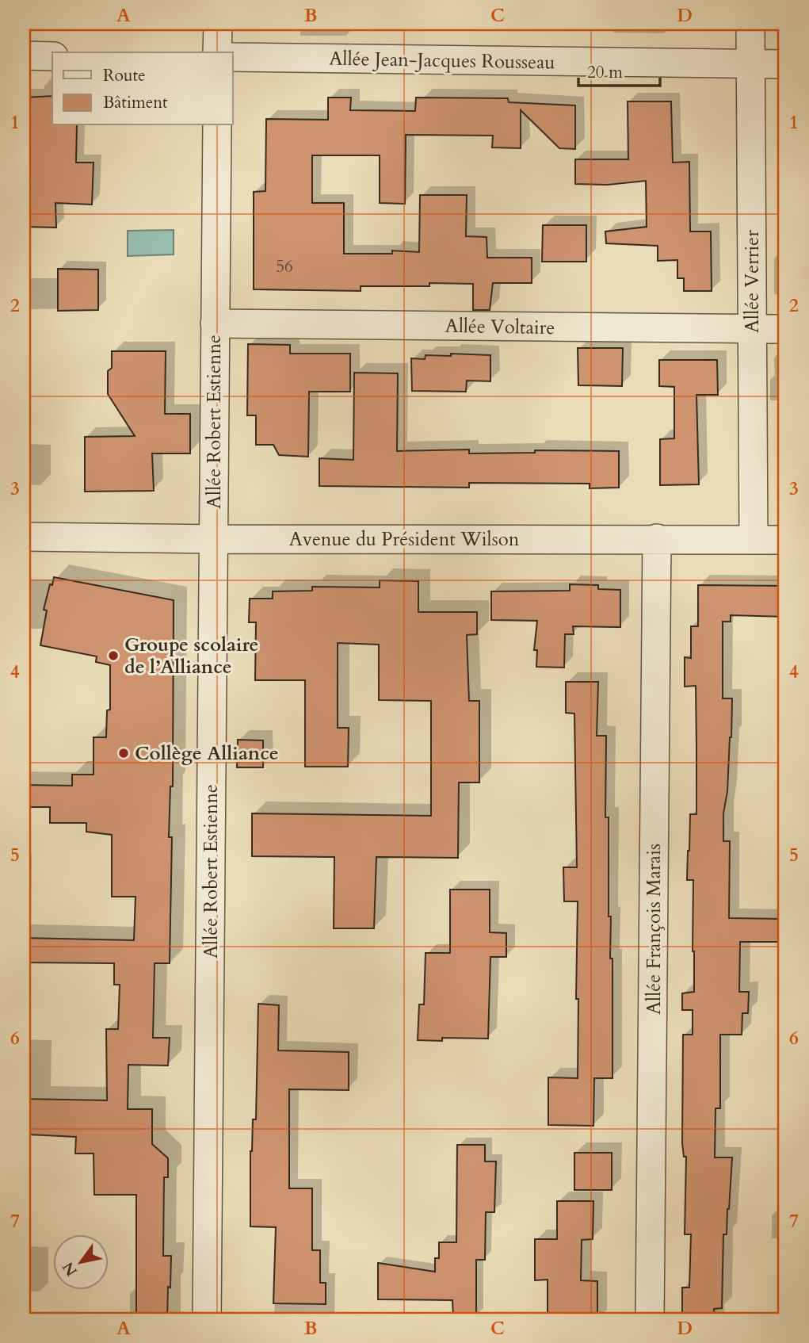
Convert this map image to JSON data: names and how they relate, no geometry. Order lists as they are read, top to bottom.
{
  "streets": {
    "street": [
      "Allée Jean-Jacques Rousseau",
      "Allée Verrier",
      "Allée Voltaire",
      "Allée Robert Estienne",
      "Avenue du Président Wilson",
      "Allée François Marais"
    ]
  },
  "crossings": [
    ["Allée Jean-Jacques Rousseau", "Allée Verrier"],
    ["Allée Verrier", "Allée Voltaire"],
    ["Allée Verrier", "Avenue du Président Wilson"],
    ["Allée Voltaire", "Allée Robert Estienne"],
    ["Allée Robert Estienne", "Avenue du Président Wilson"],
    ["Avenue du Président Wilson", "Allée François Marais"]
  ],
  "places": ["Groupe scolaire de l’Alliance", "Collège Alliance"],
  "house_numbers": ["56"],
  "legend": ["Route", "Bâtiment"],
  "scale_bar": "20 m",
  "north": "bottom left",
  "grid": {
    "columns": [
      "A",
      "B",
      "C",
      "D"
    ],
    "rows": [
      "1",
      "2",
      "3",
      "4",
      "5",
      "6",
      "7"
    ]
  }
}
